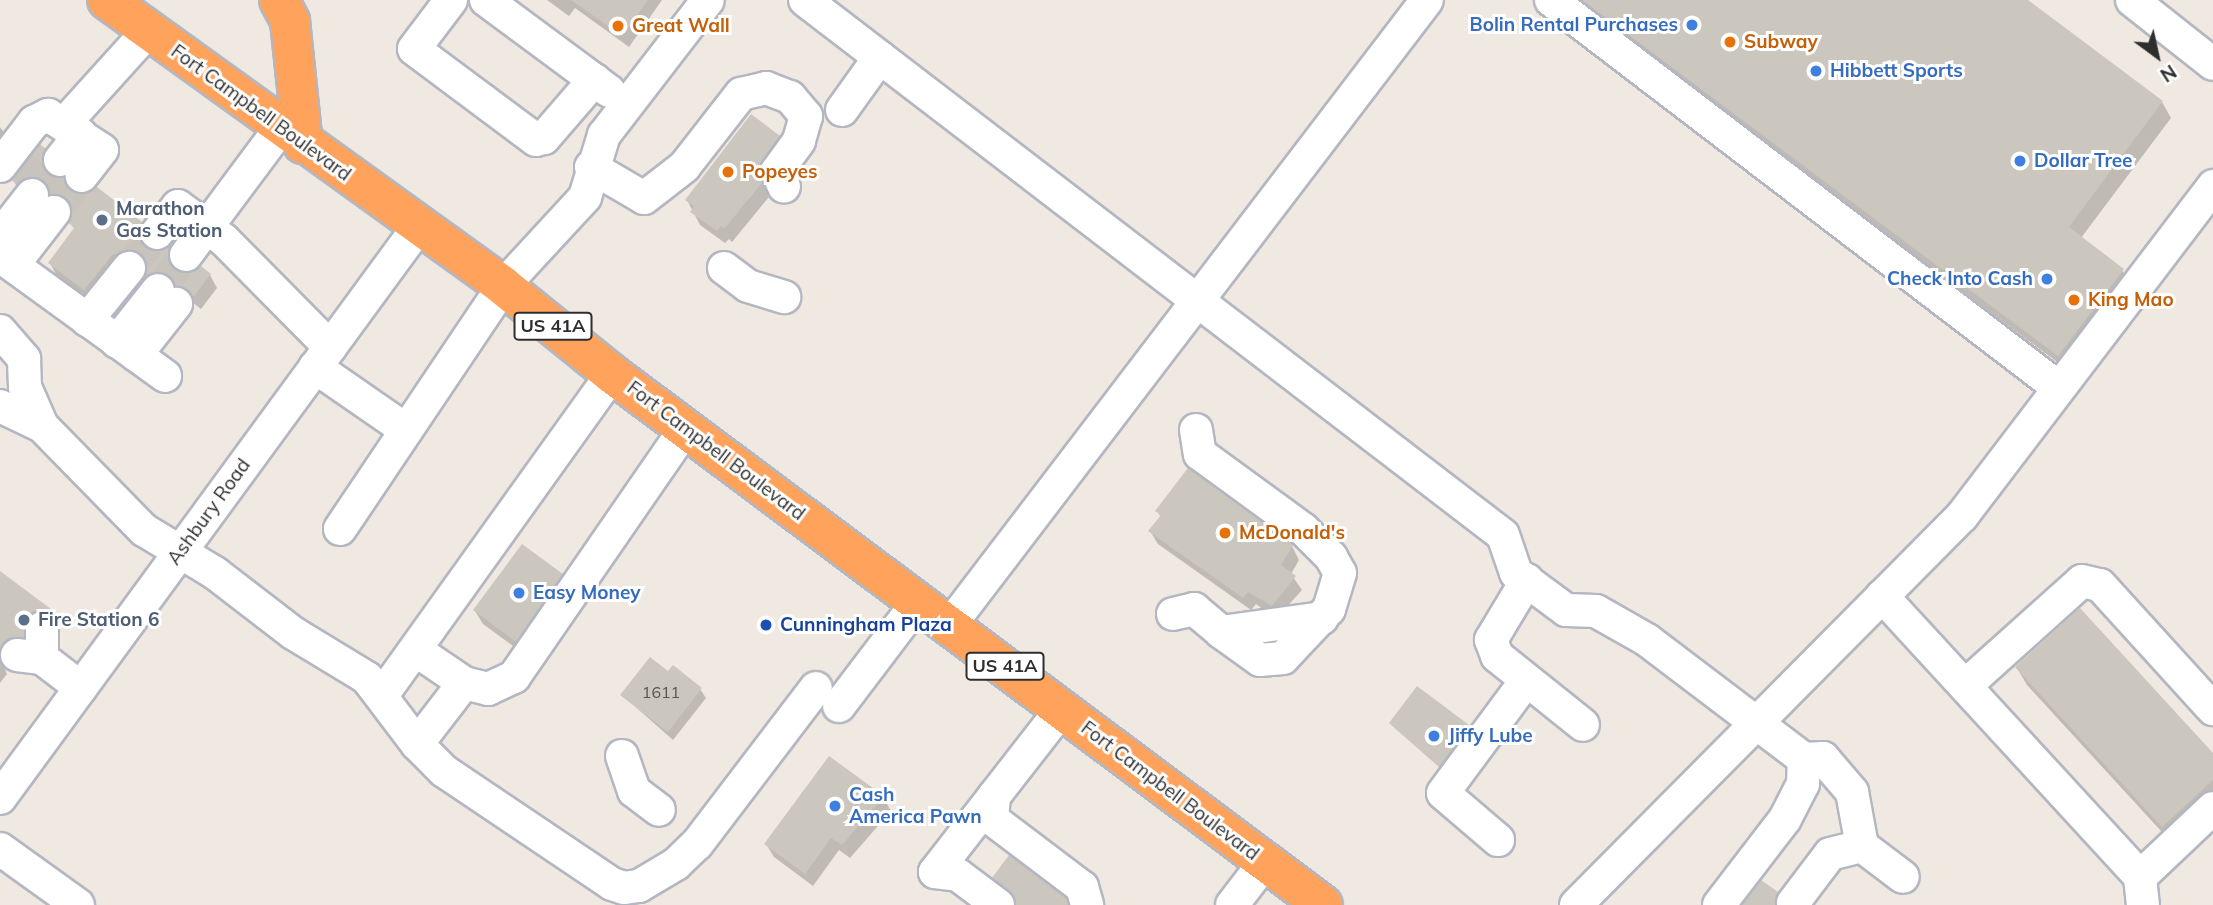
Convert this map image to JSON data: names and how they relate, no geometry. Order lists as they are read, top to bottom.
{
  "streets": {
    "highway": ["Fort Campbell Boulevard", "US 41A"],
    "street": ["Ashbury Road"]
  },
  "crossings": [
    ["Fort Campbell Boulevard", "Ashbury Road"]
  ],
  "places": [
    "Bolin Rental Purchases",
    "Great Wall",
    "Subway",
    "Hibbett Sports",
    "Dollar Tree",
    "Popeyes",
    "Marathon Gas Station",
    "Check Into Cash",
    "King Mao",
    "McDonald's",
    "Easy Money",
    "Fire Station 6",
    "Cunningham Plaza",
    "Jiffy Lube",
    "Cash America Pawn"
  ],
  "house_numbers": ["1611"],
  "north": "bottom right"
}
